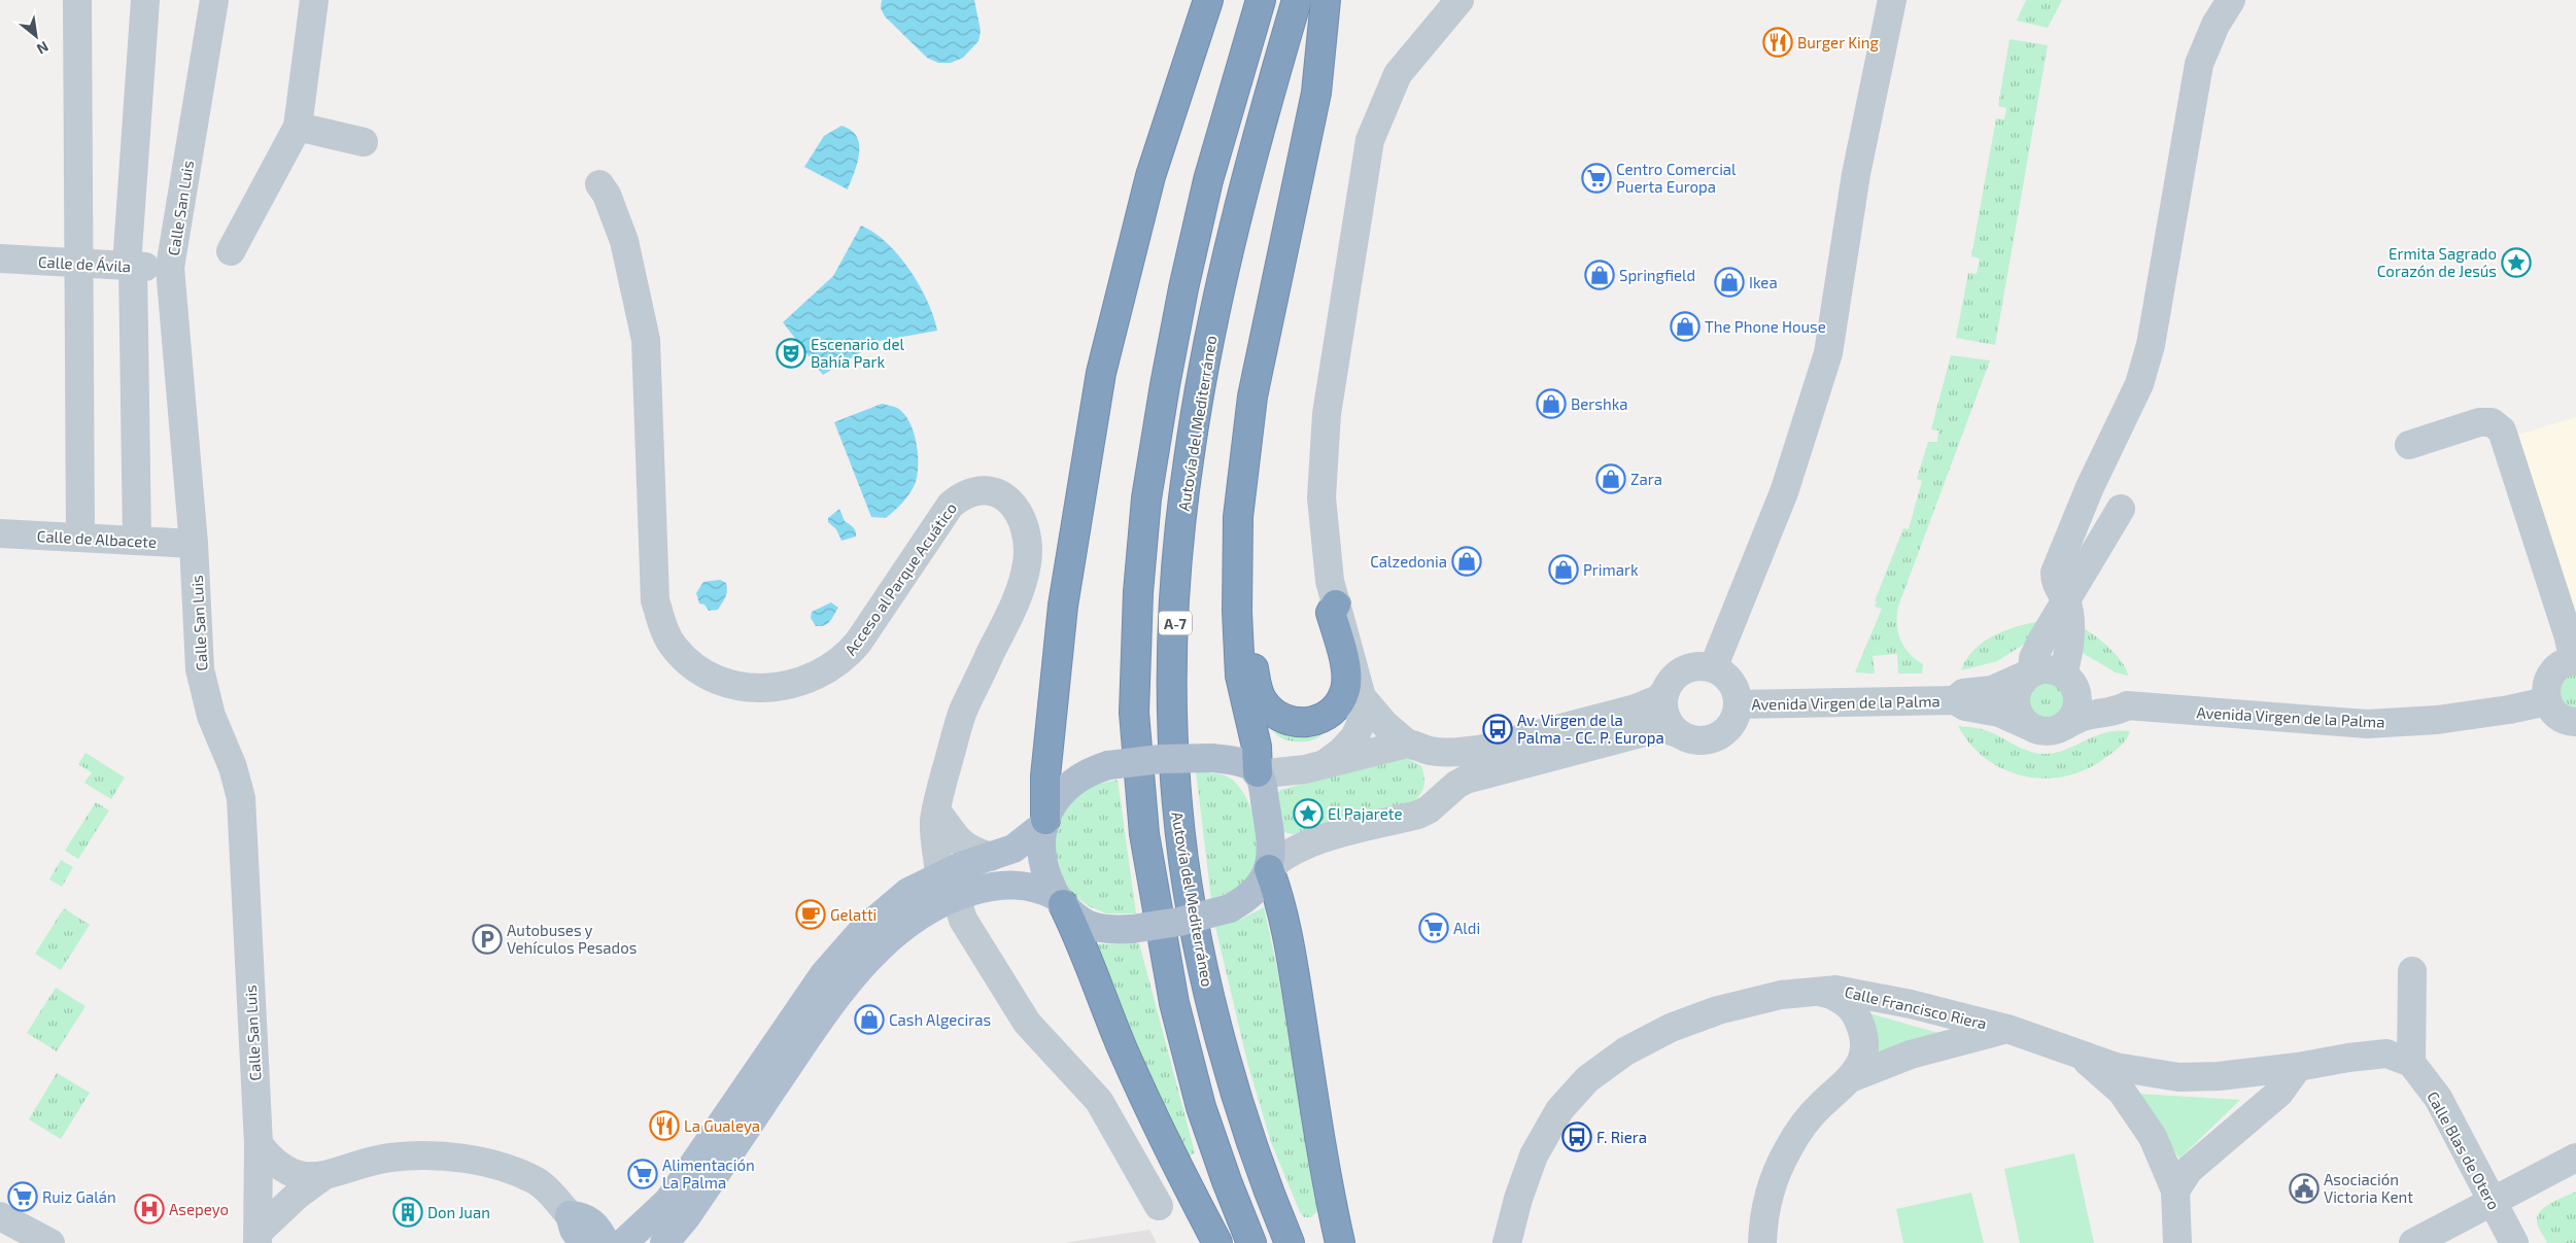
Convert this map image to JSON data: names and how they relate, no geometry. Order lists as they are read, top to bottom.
{
  "streets": {
    "highway": ["Autovía del Mediterráneo", "A-7"],
    "street": [
      "Calle San Luis",
      "Calle de Ávila",
      "Calle de Albacete",
      "Acceso al Parque Acuático",
      "Avenida Virgen de la Palma",
      "Calle Francisco Riera",
      "Calle Blas de Otero"
    ]
  },
  "crossings": [
    ["Calle San Luis", "Calle de Ávila"],
    ["Calle San Luis", "Calle de Albacete"],
    ["Calle Francisco Riera", "Calle Blas de Otero"]
  ],
  "places": {
    "restaurant": ["Burger King", "La Gualeya"],
    "supermarket": [
      "Centro Comercial Puerta Europa",
      "Aldi",
      "Alimentación La Palma",
      "Ruiz Galán"
    ],
    "place": ["Ermita Sagrado Corazón de Jesús", "El Pajarete"],
    "shop": [
      "Springfield",
      "Ikea",
      "The Phone House",
      "Bershka",
      "Zara",
      "Calzedonia",
      "Primark",
      "Cash Algeciras"
    ],
    "theatre": ["Escenario del Bahía Park"],
    "bus stop": ["Av. Virgen de la Palma - CC. P. Europa", "F. Riera"],
    "cafe": ["Gelatti"],
    "parking": ["Autobuses y Vehículos Pesados"],
    "public building": ["Asociación Victoria Kent"],
    "hospital": ["Asepeyo"],
    "building": ["Don Juan"]
  },
  "north": "bottom right"
}
